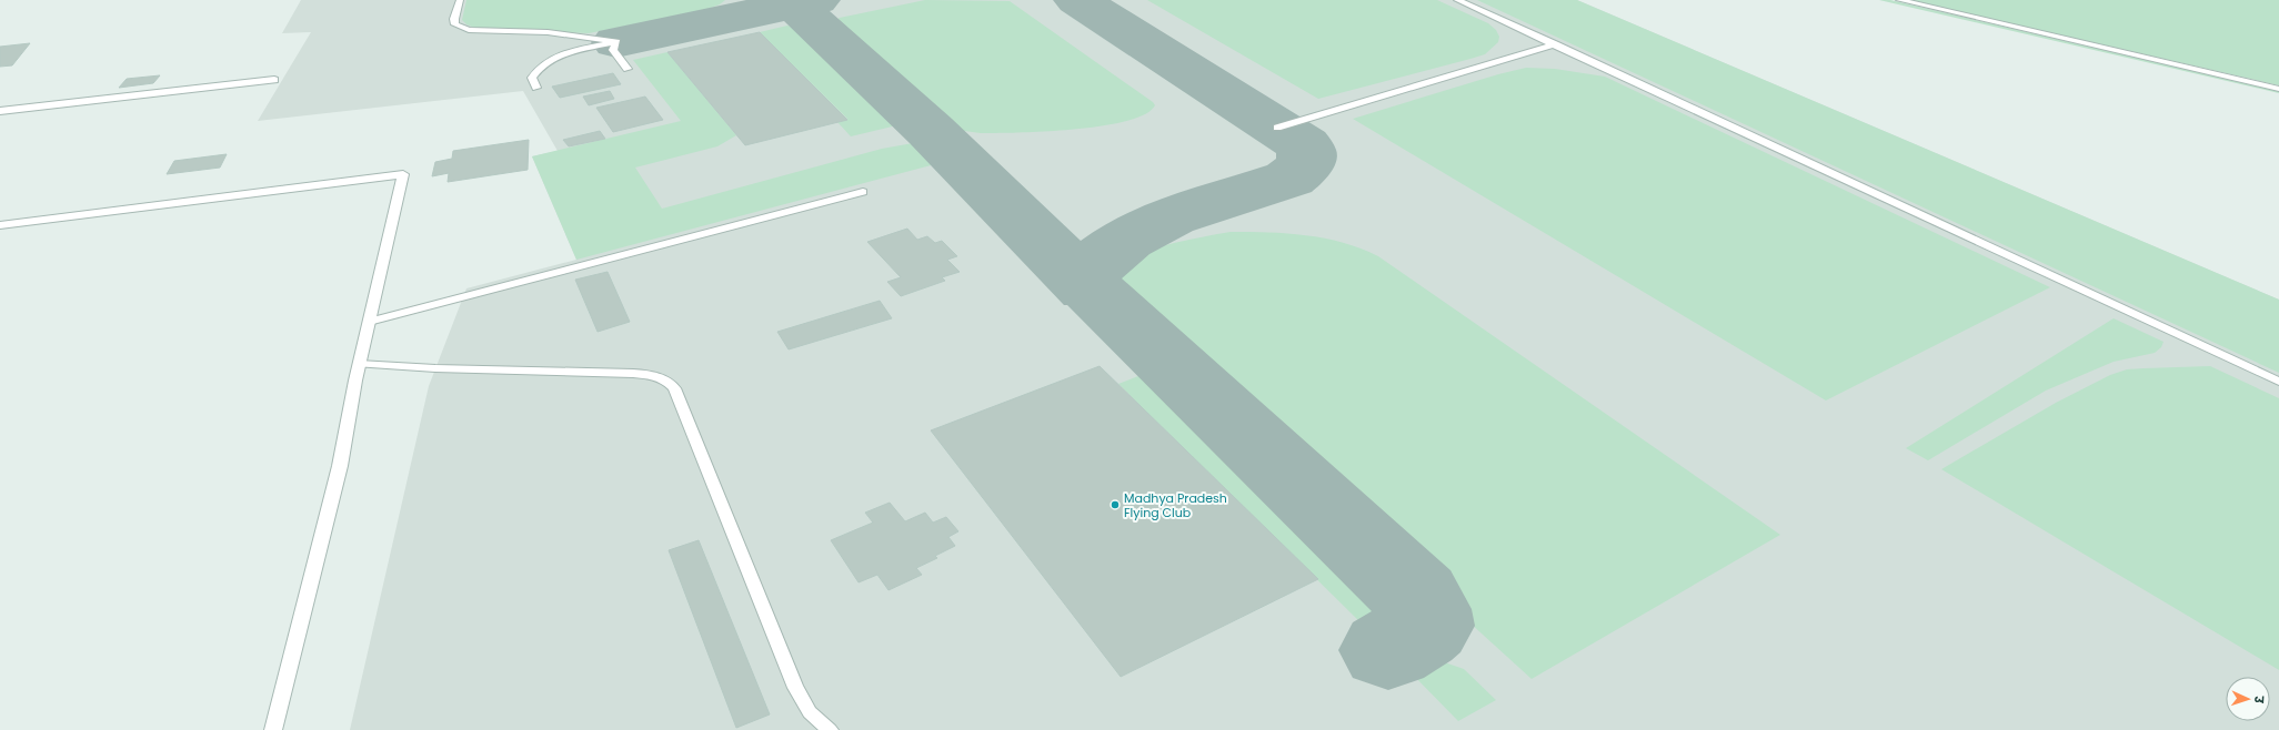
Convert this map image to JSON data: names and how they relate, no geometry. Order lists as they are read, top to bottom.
{
  "places": ["Madhya Pradesh Flying Club"],
  "north": "right"
}
